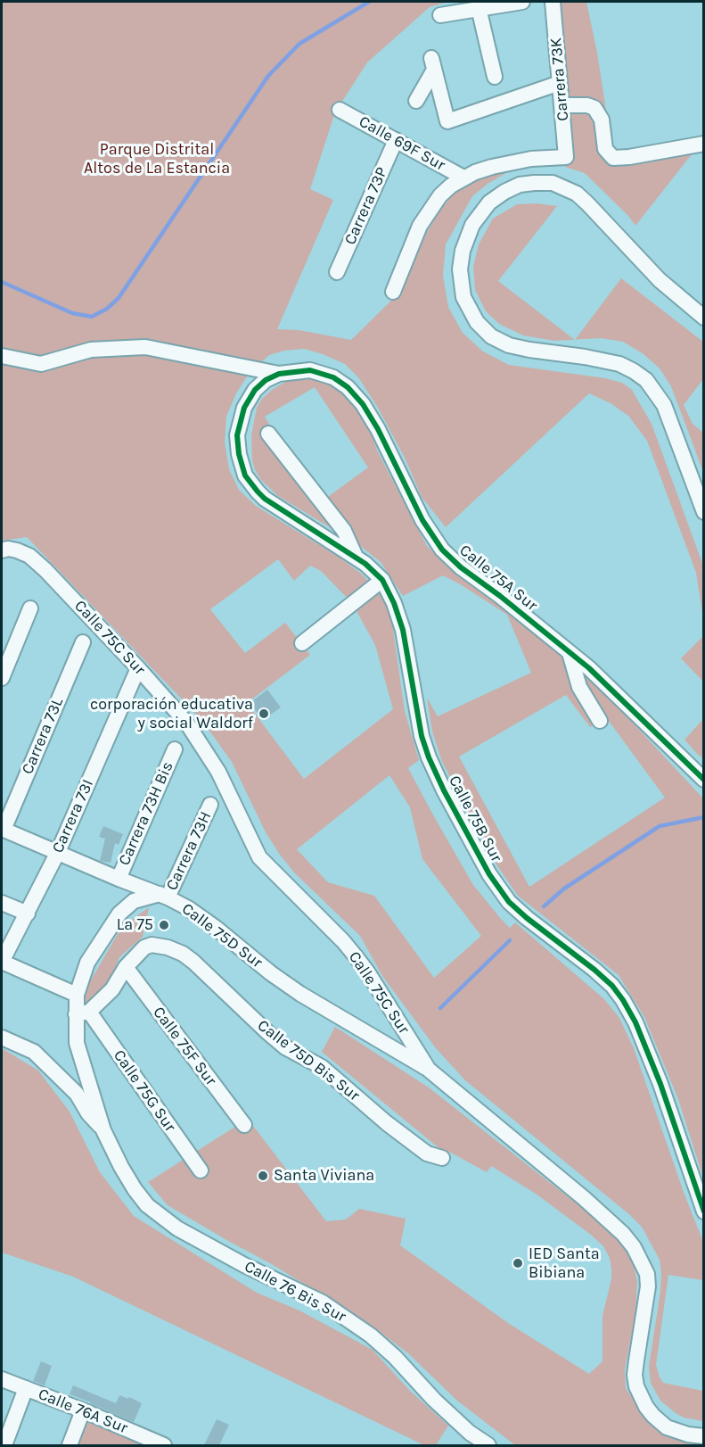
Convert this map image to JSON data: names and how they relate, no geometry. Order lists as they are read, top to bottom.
{
  "streets": {
    "street": [
      "Carrera 73K",
      "Calle 69F Sur",
      "Carrera 73P",
      "Calle 75A Sur",
      "Calle 75C Sur",
      "Carrera 73L",
      "Carrera 73H Bis",
      "Carrera 73I",
      "Calle 75B Sur",
      "Carrera 73H",
      "Calle 75D Sur",
      "Calle 75F Sur",
      "Calle 75D Bis Sur",
      "Calle 75G Sur",
      "Calle 76 Bis Sur",
      "Calle 76A Sur"
    ]
  },
  "crossings": [
    ["Calle 69F Sur", "Carrera 73P"],
    ["Calle 75A Sur", "Calle 75B Sur"],
    ["Calle 75C Sur", "Carrera 73I"],
    ["Calle 75C Sur", "Calle 75D Sur"],
    ["Carrera 73L", "Calle 75D Sur"],
    ["Carrera 73H Bis", "Calle 75D Sur"],
    ["Carrera 73I", "Calle 75D Sur"],
    ["Carrera 73H", "Calle 75D Sur"],
    ["Calle 75F Sur", "Calle 75D Bis Sur"]
  ],
  "parks": ["Parque Distrital Altos de La Estancia"],
  "places": [
    "corporación educativa y social Waldorf",
    "La 75",
    "Santa Viviana",
    "IED Santa Bibiana"
  ]
}
